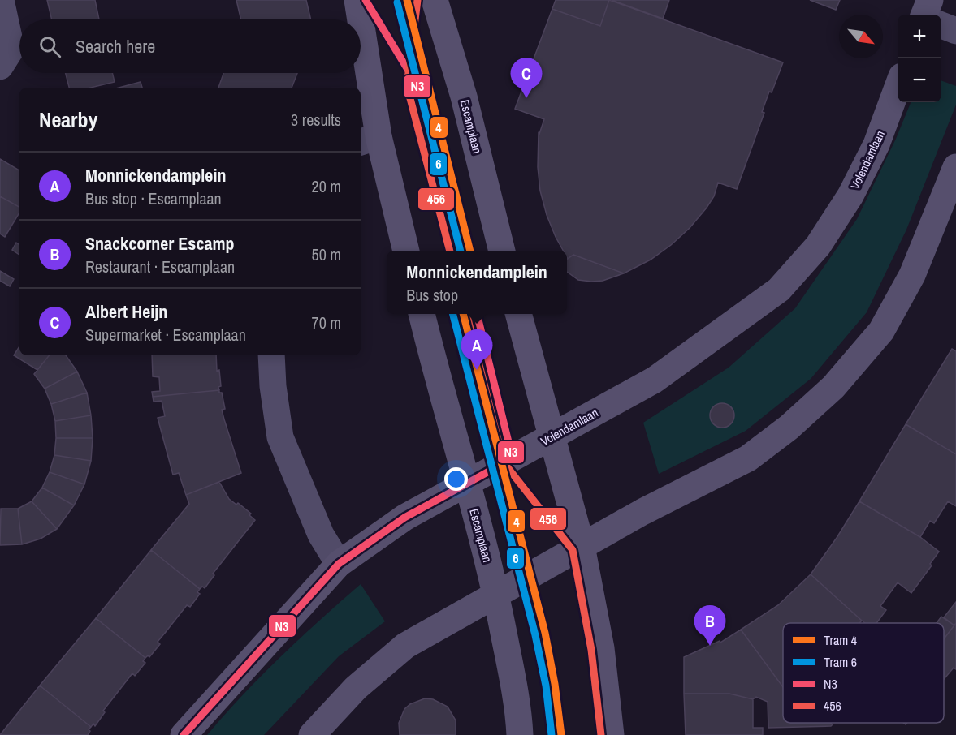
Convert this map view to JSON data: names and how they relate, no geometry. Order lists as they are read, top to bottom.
{
  "streets": {
    "street": ["Escamplaan", "Volendamlaan"]
  },
  "crossings": [
    ["Escamplaan", "Volendamlaan"]
  ],
  "lines": [
    "tram line 4",
    "transit line N3",
    "transit line 456",
    "tram line 6"
  ],
  "legend": [
    "Tram 4",
    "Tram 6",
    "N3",
    "456"
  ],
  "north": "bottom right",
  "page": {
    "map_buttons": ["+", "−"],
    "search": "Search here",
    "pins": ["C", "A", "B"],
    "heading": ["Nearby", "3 results"],
    "list": [
      {
        "mark": "A",
        "name": "Monnickendamplein",
        "note": "Bus stop · Escamplaan",
        "value": "20 m"
      },
      {
        "mark": "B",
        "name": "Snackcorner Escamp",
        "note": "Restaurant · Escamplaan",
        "value": "50 m"
      },
      {
        "mark": "C",
        "name": "Albert Heijn",
        "note": "Supermarket · Escamplaan",
        "value": "70 m"
      }
    ],
    "popup": ["Monnickendamplein", "Bus stop"]
  }
}
